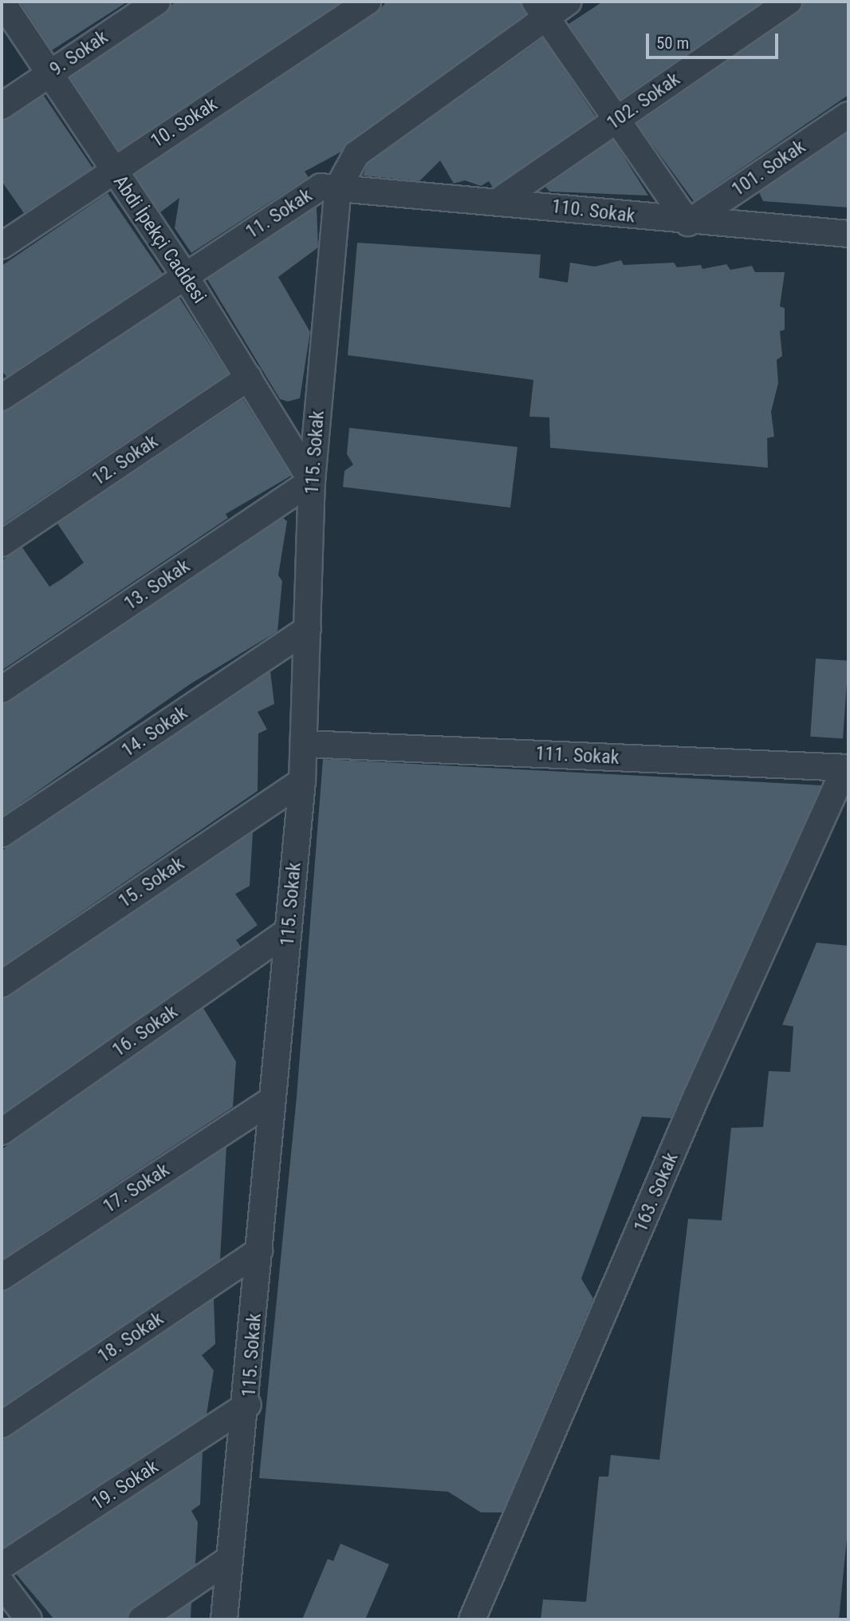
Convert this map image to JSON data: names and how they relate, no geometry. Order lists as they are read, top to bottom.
{
  "streets": {
    "street": [
      "9. Sokak",
      "102. Sokak",
      "10. Sokak",
      "101. Sokak",
      "110. Sokak",
      "11. Sokak",
      "Abdi İpekçi Caddesi",
      "115. Sokak",
      "12. Sokak",
      "13. Sokak",
      "14. Sokak",
      "111. Sokak",
      "15. Sokak",
      "16. Sokak",
      "17. Sokak",
      "163. Sokak",
      "18. Sokak",
      "19. Sokak"
    ]
  },
  "crossings": [
    ["9. Sokak", "Abdi İpekçi Caddesi"],
    ["102. Sokak", "110. Sokak"],
    ["10. Sokak", "Abdi İpekçi Caddesi"],
    ["101. Sokak", "110. Sokak"],
    ["110. Sokak", "11. Sokak"],
    ["110. Sokak", "115. Sokak"],
    ["11. Sokak", "Abdi İpekçi Caddesi"],
    ["11. Sokak", "115. Sokak"],
    ["Abdi İpekçi Caddesi", "115. Sokak"],
    ["Abdi İpekçi Caddesi", "12. Sokak"],
    ["Abdi İpekçi Caddesi", "13. Sokak"],
    ["115. Sokak", "13. Sokak"],
    ["115. Sokak", "14. Sokak"],
    ["115. Sokak", "111. Sokak"],
    ["115. Sokak", "15. Sokak"],
    ["115. Sokak", "16. Sokak"],
    ["115. Sokak", "17. Sokak"],
    ["115. Sokak", "18. Sokak"],
    ["115. Sokak", "19. Sokak"],
    ["111. Sokak", "163. Sokak"]
  ],
  "scale_bar": "50 m"
}
